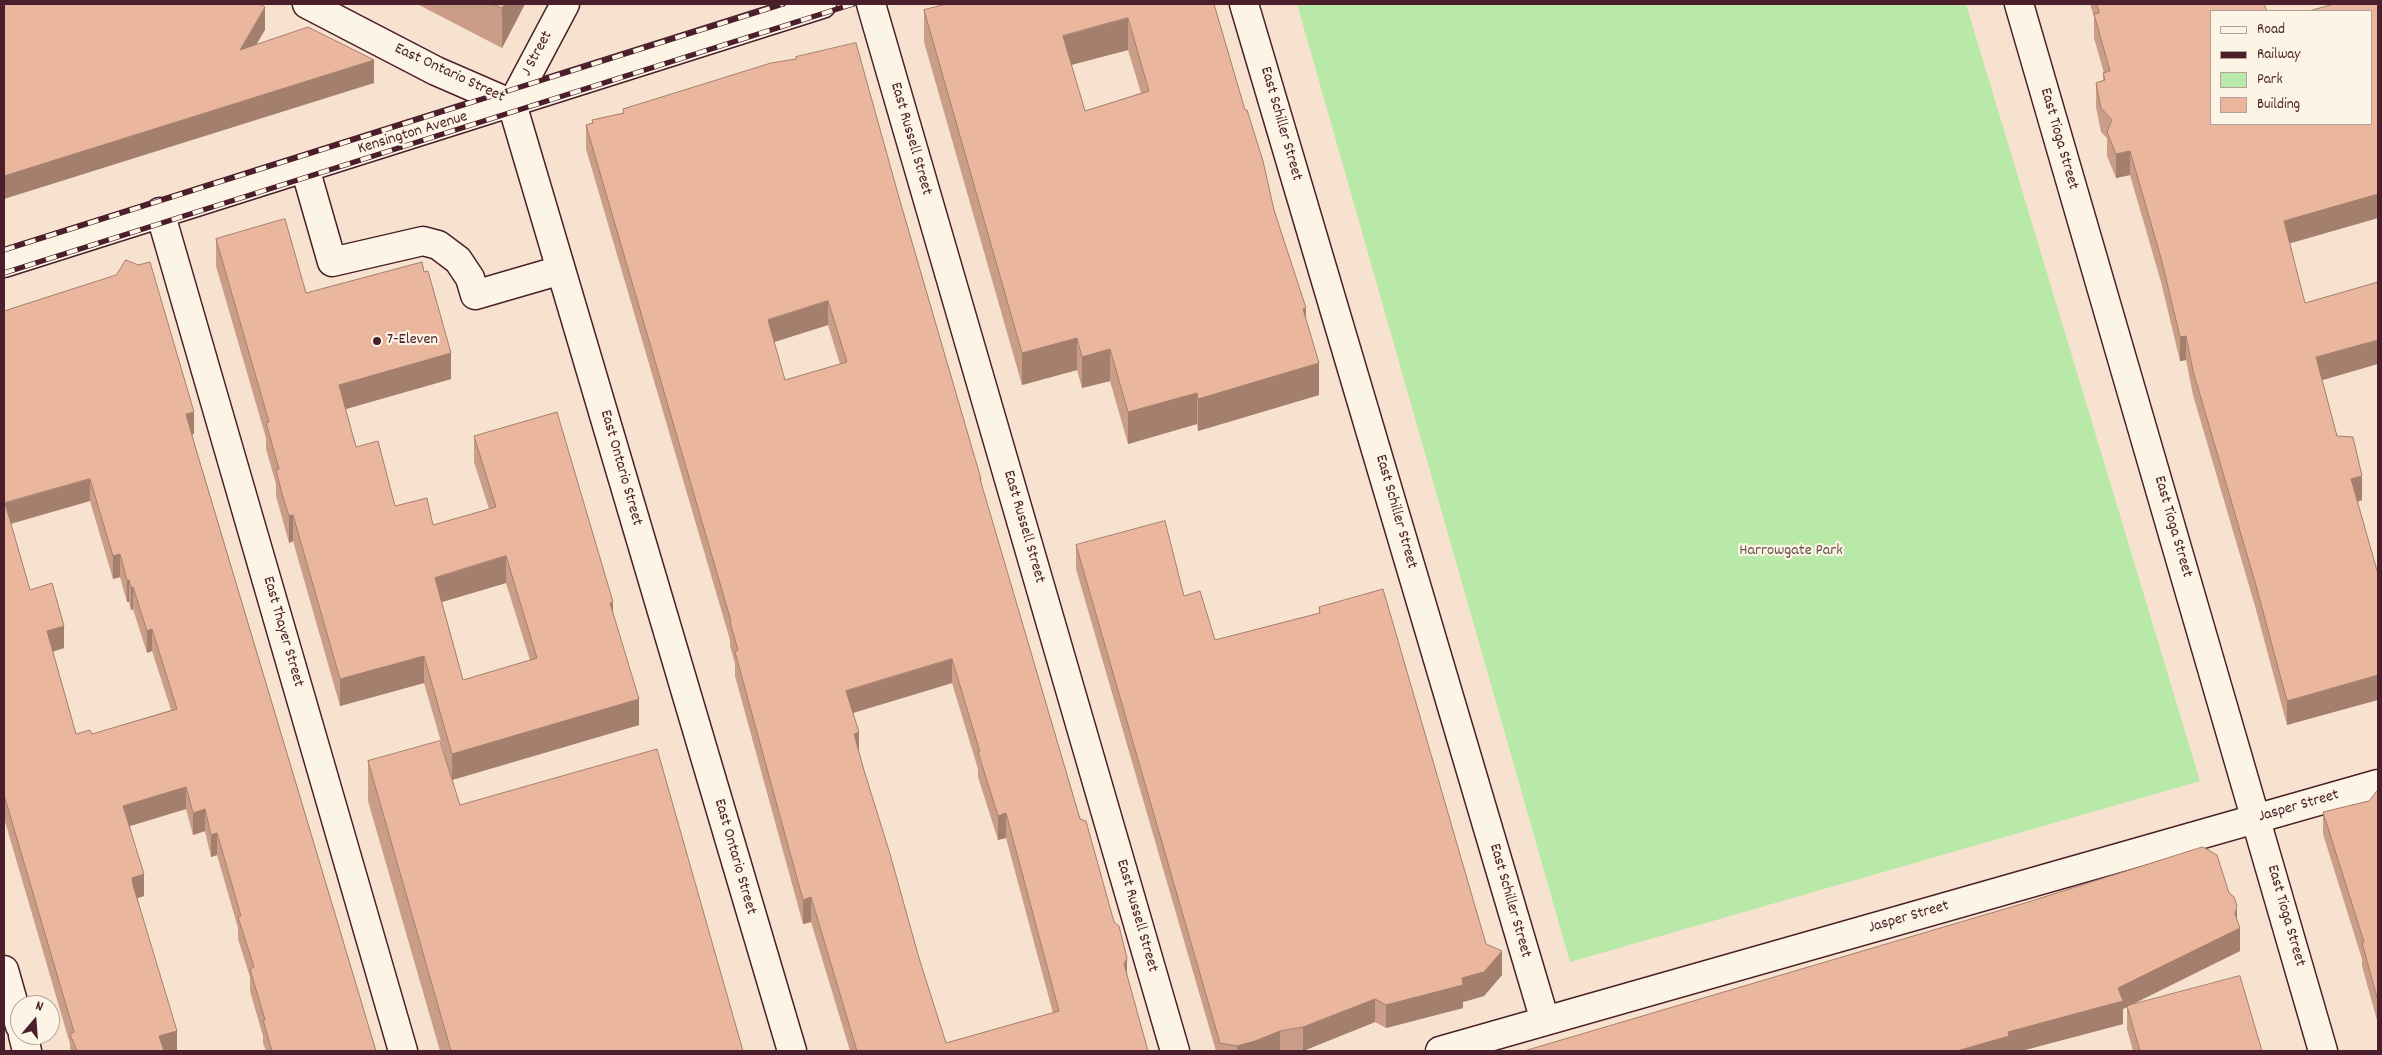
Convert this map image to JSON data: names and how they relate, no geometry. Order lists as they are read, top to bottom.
{
  "streets": {
    "street": [
      "J Street",
      "East Ontario Street",
      "East Schiller Street",
      "Kensington Avenue",
      "East Russell Street",
      "East Tioga Street",
      "East Thayer Street",
      "Jasper Street"
    ]
  },
  "crossings": [
    ["J Street", "East Ontario Street"],
    ["J Street", "Kensington Avenue"],
    ["East Ontario Street", "Kensington Avenue"],
    ["East Schiller Street", "Jasper Street"],
    ["Kensington Avenue", "East Thayer Street"],
    ["East Tioga Street", "Jasper Street"]
  ],
  "parks": ["Harrowgate Park"],
  "places": ["7-Eleven"],
  "legend": [
    "Road",
    "Railway",
    "Park",
    "Building"
  ],
  "north": "top"
}
